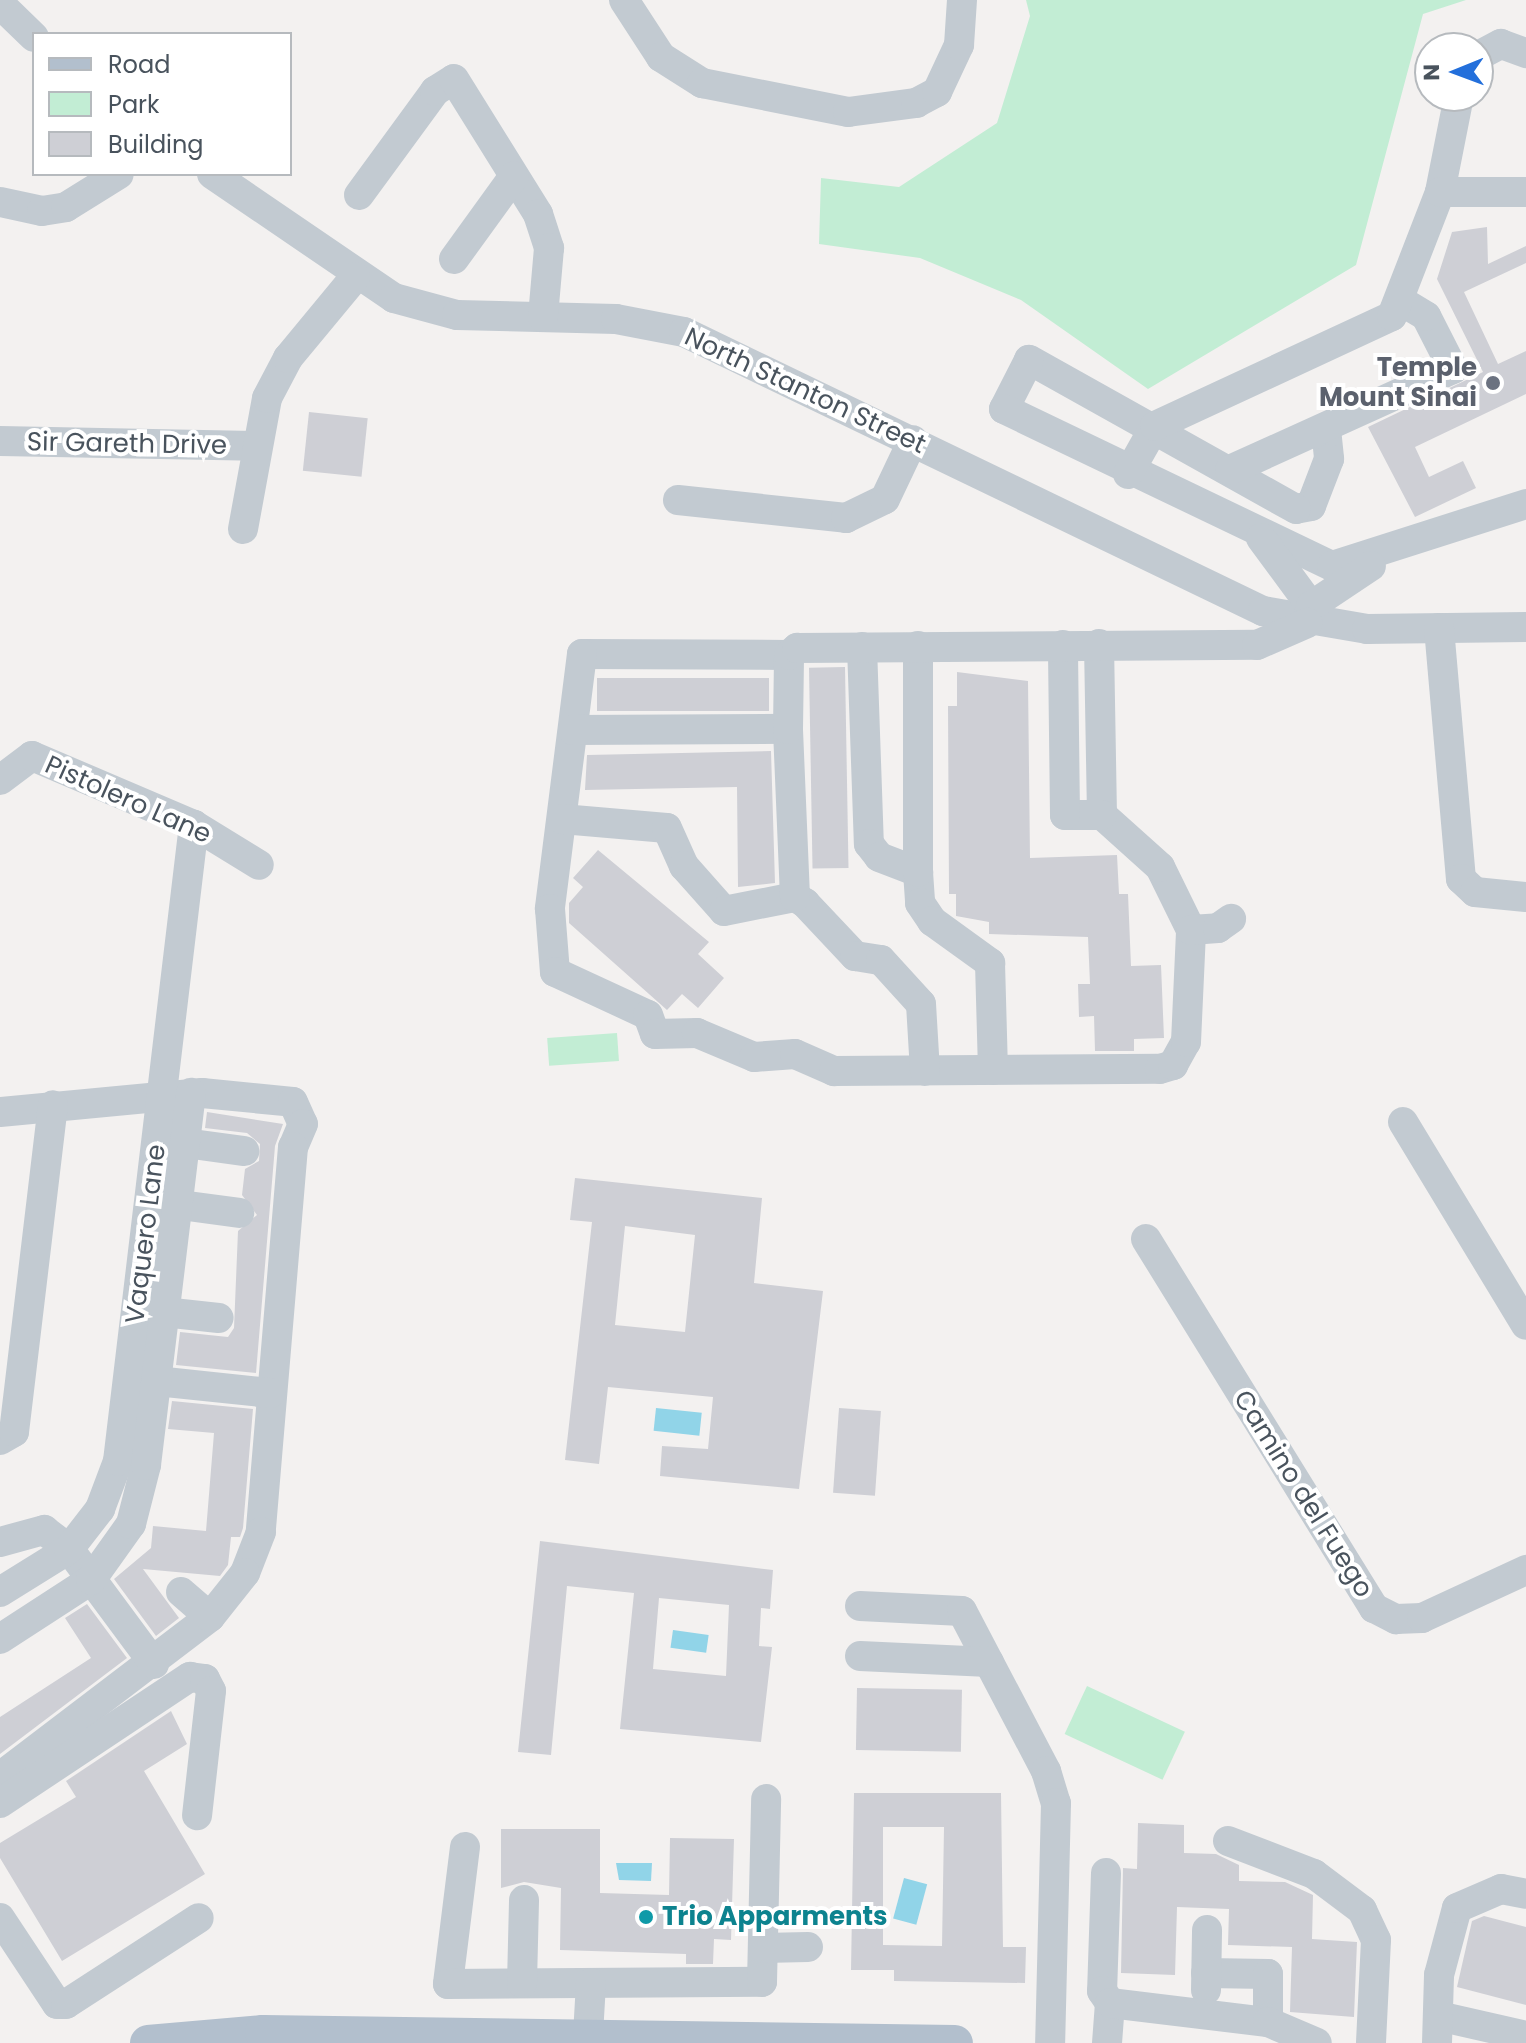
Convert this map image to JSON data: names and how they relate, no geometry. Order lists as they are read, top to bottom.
{
  "streets": {
    "street": [
      "North Stanton Street",
      "Sir Gareth Drive",
      "Pistolero Lane",
      "Vaquero Lane",
      "Camino del Fuego"
    ]
  },
  "crossings": [
    ["Pistolero Lane", "Vaquero Lane"]
  ],
  "places": ["Temple Mount Sinai", "Trio Apparments"],
  "legend": ["Road", "Park", "Building"],
  "north": "left"
}
